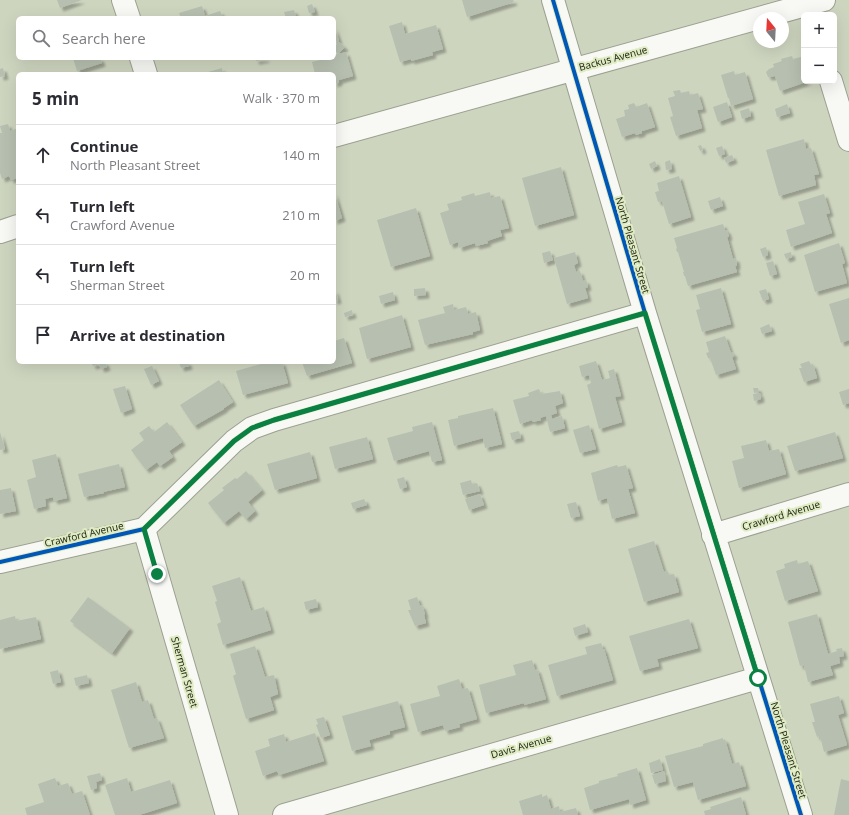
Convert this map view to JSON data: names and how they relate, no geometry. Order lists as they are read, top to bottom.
{
  "streets": {
    "street": [
      "Backus Avenue",
      "North Pleasant Street",
      "Crawford Avenue",
      "Sherman Street",
      "Davis Avenue"
    ]
  },
  "crossings": [
    ["Backus Avenue", "North Pleasant Street"],
    ["North Pleasant Street", "Crawford Avenue"],
    ["North Pleasant Street", "Davis Avenue"],
    ["Crawford Avenue", "Sherman Street"]
  ],
  "north": "top",
  "page": {
    "map_buttons": ["+", "−"],
    "search": "Search here",
    "heading": ["5 min", "Walk · 370 m"],
    "list": [
      ["Continue", "North Pleasant Street", "140 m"],
      ["Turn left", "Crawford Avenue", "210 m"],
      ["Turn left", "Sherman Street", "20 m"],
      "Arrive at destination"
    ]
  }
}
